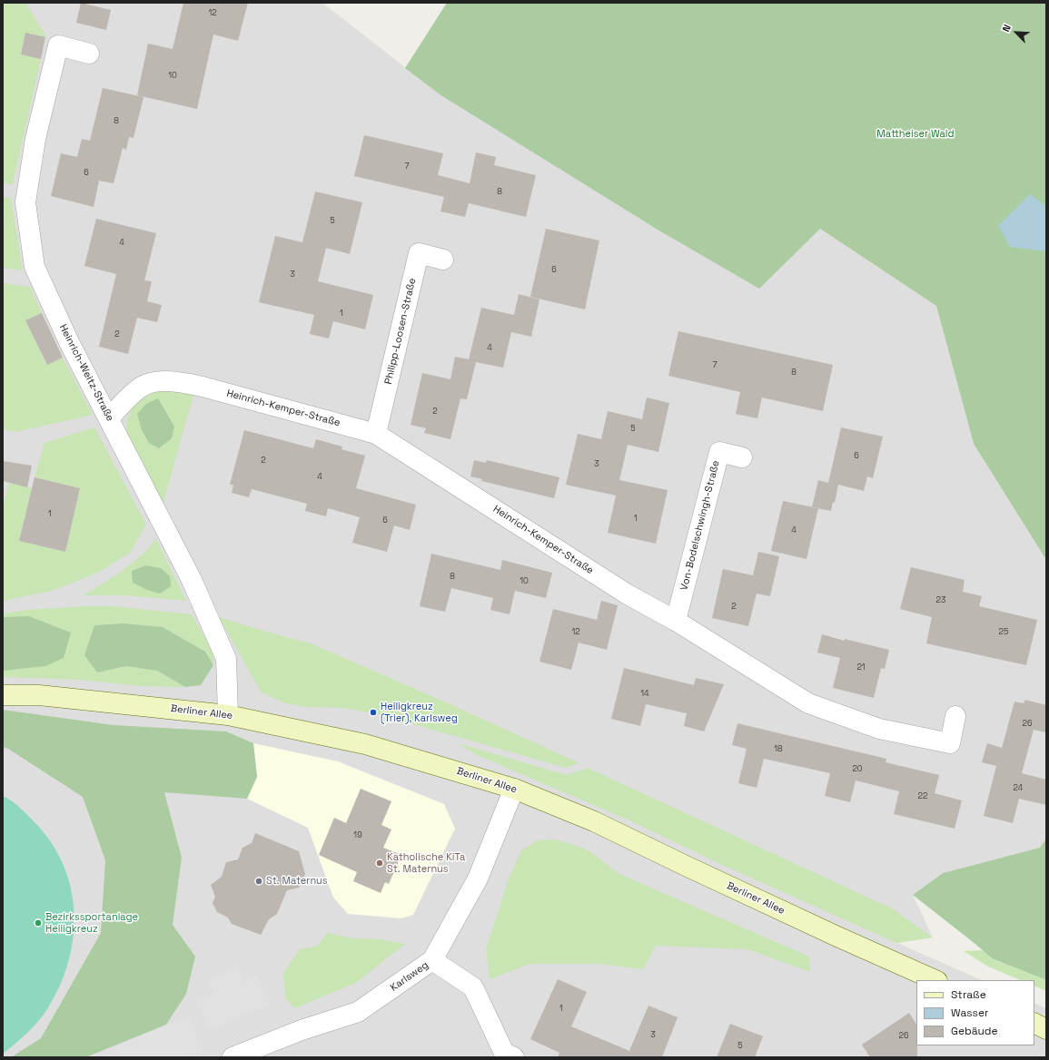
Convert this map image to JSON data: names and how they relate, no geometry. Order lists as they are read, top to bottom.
{
  "streets": {
    "street": [
      "Philipp-Loosen-Straße",
      "Heinrich-Weitz-Straße",
      "Heinrich-Kemper-Straße",
      "Von-Bodelschwingh-Straße",
      "Berliner Allee",
      "Karlsweg"
    ]
  },
  "crossings": [
    ["Philipp-Loosen-Straße", "Heinrich-Kemper-Straße"],
    ["Heinrich-Weitz-Straße", "Heinrich-Kemper-Straße"],
    ["Heinrich-Weitz-Straße", "Berliner Allee"],
    ["Heinrich-Kemper-Straße", "Von-Bodelschwingh-Straße"],
    ["Berliner Allee", "Karlsweg"]
  ],
  "parks": ["Mattheiser Wald"],
  "places": [
    "Heiligkreuz (Trier), Karlsweg",
    "Katholische KiTa St. Maternus",
    "St. Maternus",
    "Bezirkssportanlage Heiligkreuz"
  ],
  "house_numbers": [
    "12",
    "10",
    "8",
    "7",
    "6",
    "8",
    "5",
    "4",
    "6",
    "3",
    "1",
    "2",
    "4",
    "7",
    "8",
    "2",
    "5",
    "6",
    "2",
    "3",
    "4",
    "1",
    "1",
    "6",
    "4",
    "8",
    "10",
    "23",
    "2",
    "12",
    "25",
    "21",
    "14",
    "26",
    "18",
    "20",
    "24",
    "22",
    "19",
    "1",
    "3",
    "26",
    "5"
  ],
  "legend": ["Straße", "Wasser", "Gebäude"],
  "north": "top left"
}
